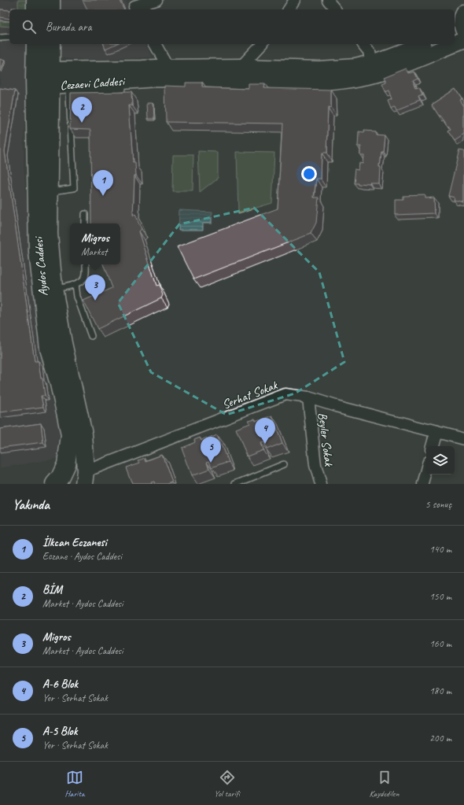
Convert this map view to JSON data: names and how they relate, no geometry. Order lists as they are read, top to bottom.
{
  "streets": {
    "main road": ["Aydos Caddesi"],
    "street": ["Cezaevi Caddesi", "Serhat Sokak", "Beyler Sokak"]
  },
  "crossings": [
    ["Cezaevi Caddesi", "Aydos Caddesi"],
    ["Aydos Caddesi", "Serhat Sokak"],
    ["Serhat Sokak", "Beyler Sokak"]
  ],
  "page": {
    "search": "Burada ara",
    "pins": [
      "2",
      "1",
      "3",
      "4",
      "5"
    ],
    "popup": ["Migros", "Market"],
    "heading": ["Yakında", "5 sonuç"],
    "list": [
      {
        "mark": "1",
        "name": "İlkcan Eczanesi",
        "note": "Eczane · Aydos Caddesi",
        "value": "140 m"
      },
      {
        "mark": "2",
        "name": "BİM",
        "note": "Market · Aydos Caddesi",
        "value": "150 m"
      },
      {
        "mark": "3",
        "name": "Migros",
        "note": "Market · Aydos Caddesi",
        "value": "160 m"
      },
      {
        "mark": "4",
        "name": "A-6 Blok",
        "note": "Yer · Serhat Sokak",
        "value": "180 m"
      },
      {
        "mark": "5",
        "name": "A-5 Blok",
        "note": "Yer · Serhat Sokak",
        "value": "200 m"
      }
    ],
    "nav": ["Harita", "Yol tarifi", "Kaydedilen"]
  }
}
